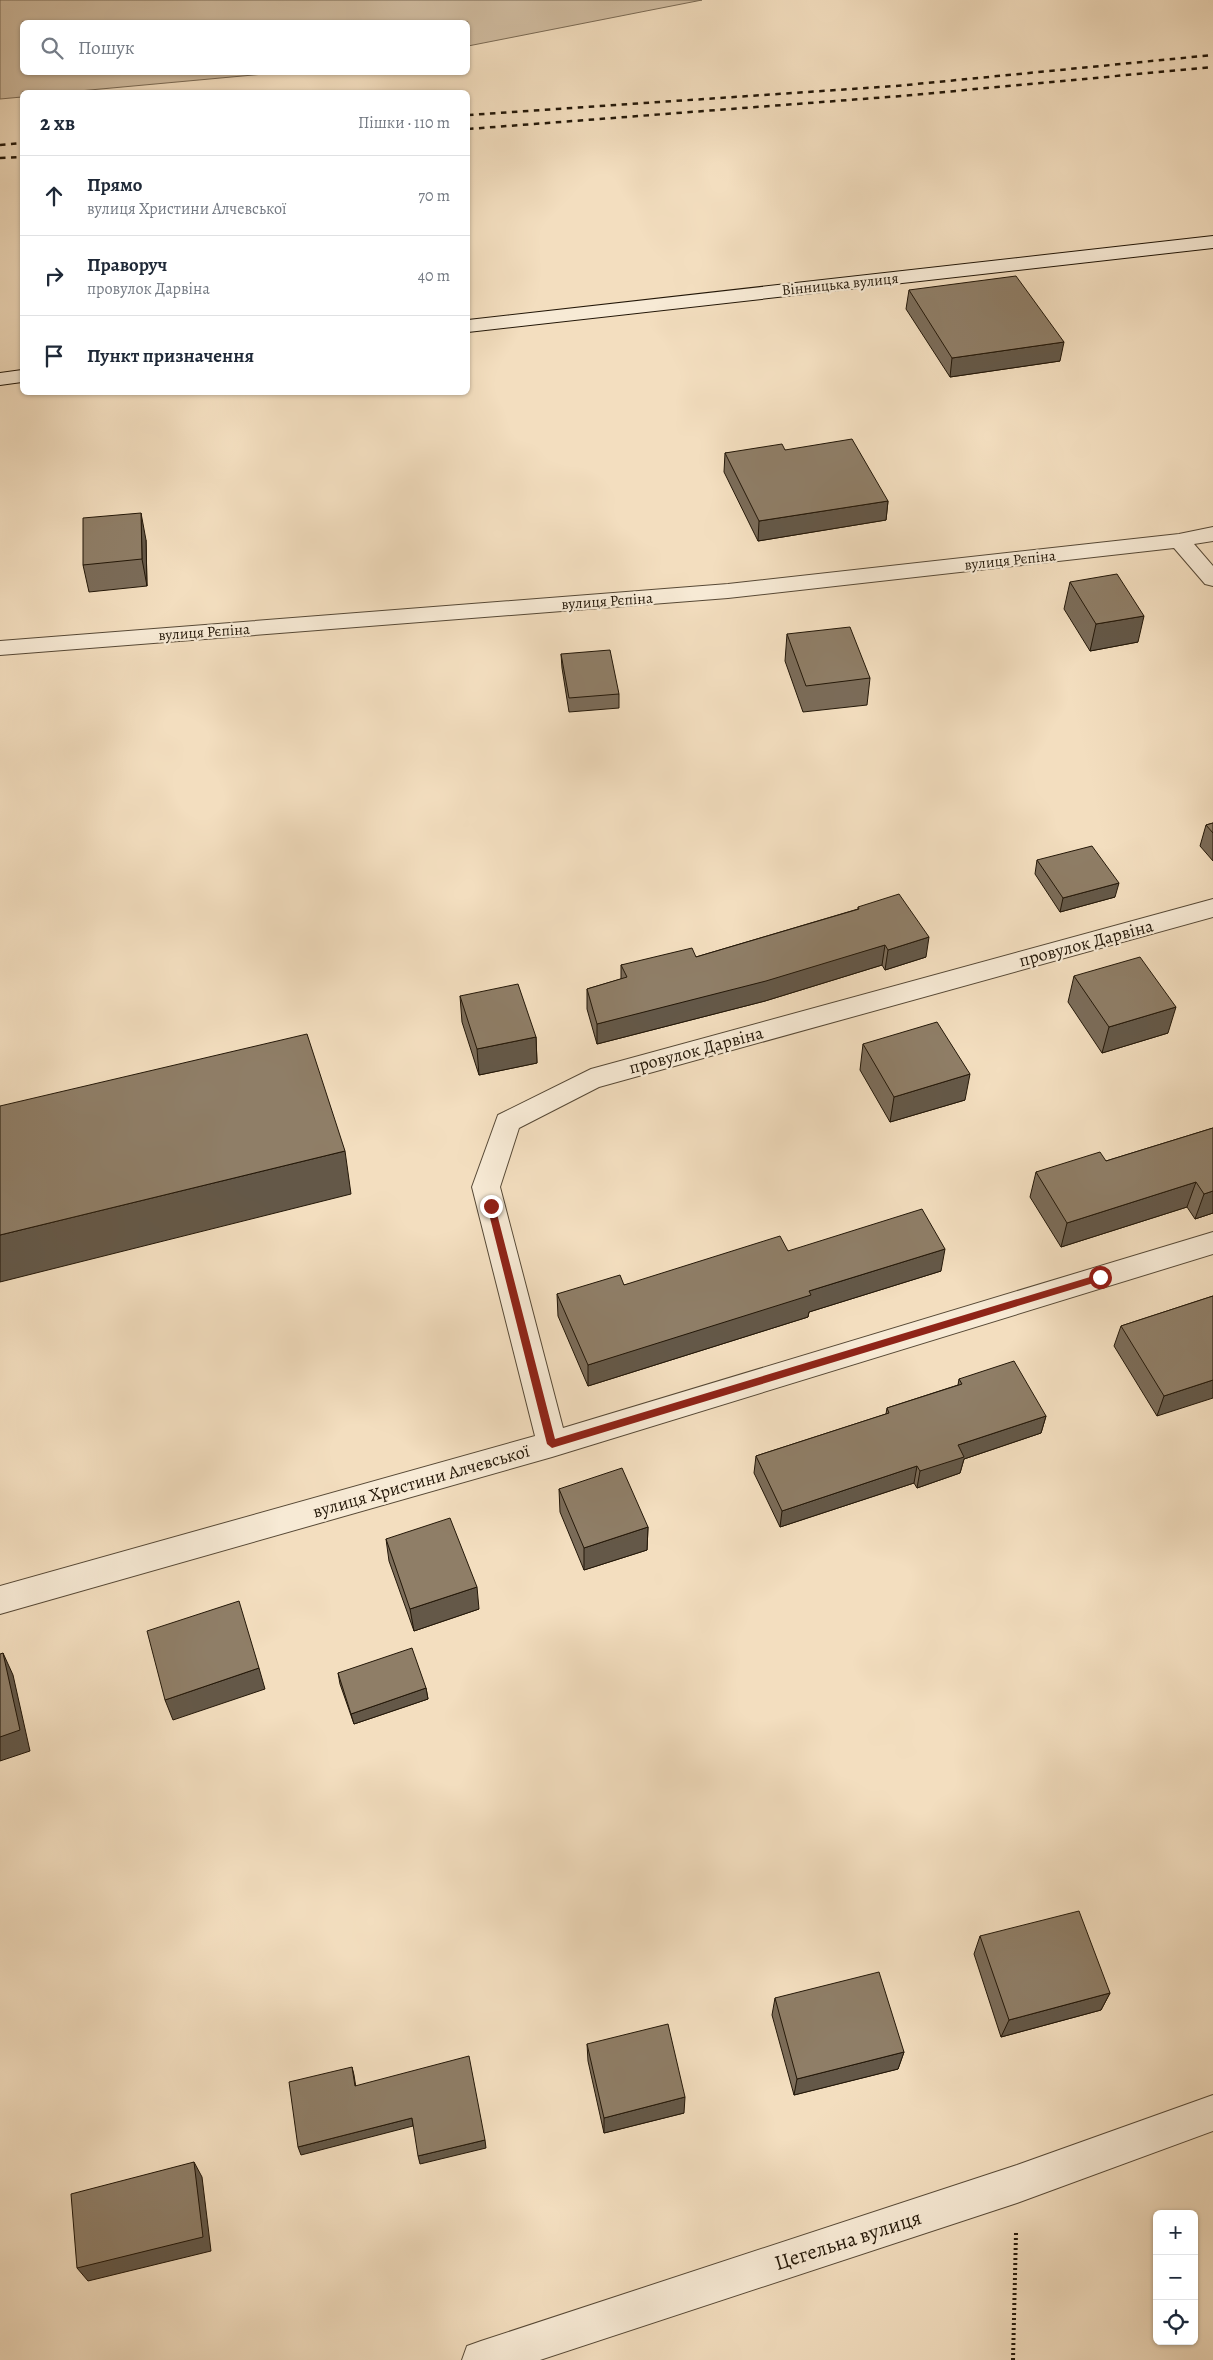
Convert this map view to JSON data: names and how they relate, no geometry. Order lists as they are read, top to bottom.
{
  "streets": {
    "street": [
      "Вінницька вулиця",
      "вулиця Рєпіна",
      "провулок Дарвіна",
      "вулиця Христини Алчевської",
      "Цегельна вулиця"
    ]
  },
  "crossings": [
    ["провулок Дарвіна", "вулиця Христини Алчевської"]
  ],
  "page": {
    "search": "Пошук",
    "heading": ["2 хв", "Пішки · 110 m"],
    "list": [
      ["Прямо", "вулиця Христини Алчевської", "70 m"],
      ["Праворуч", "провулок Дарвіна", "40 m"],
      "Пункт призначення"
    ],
    "map_buttons": ["+", "−"]
  }
}
